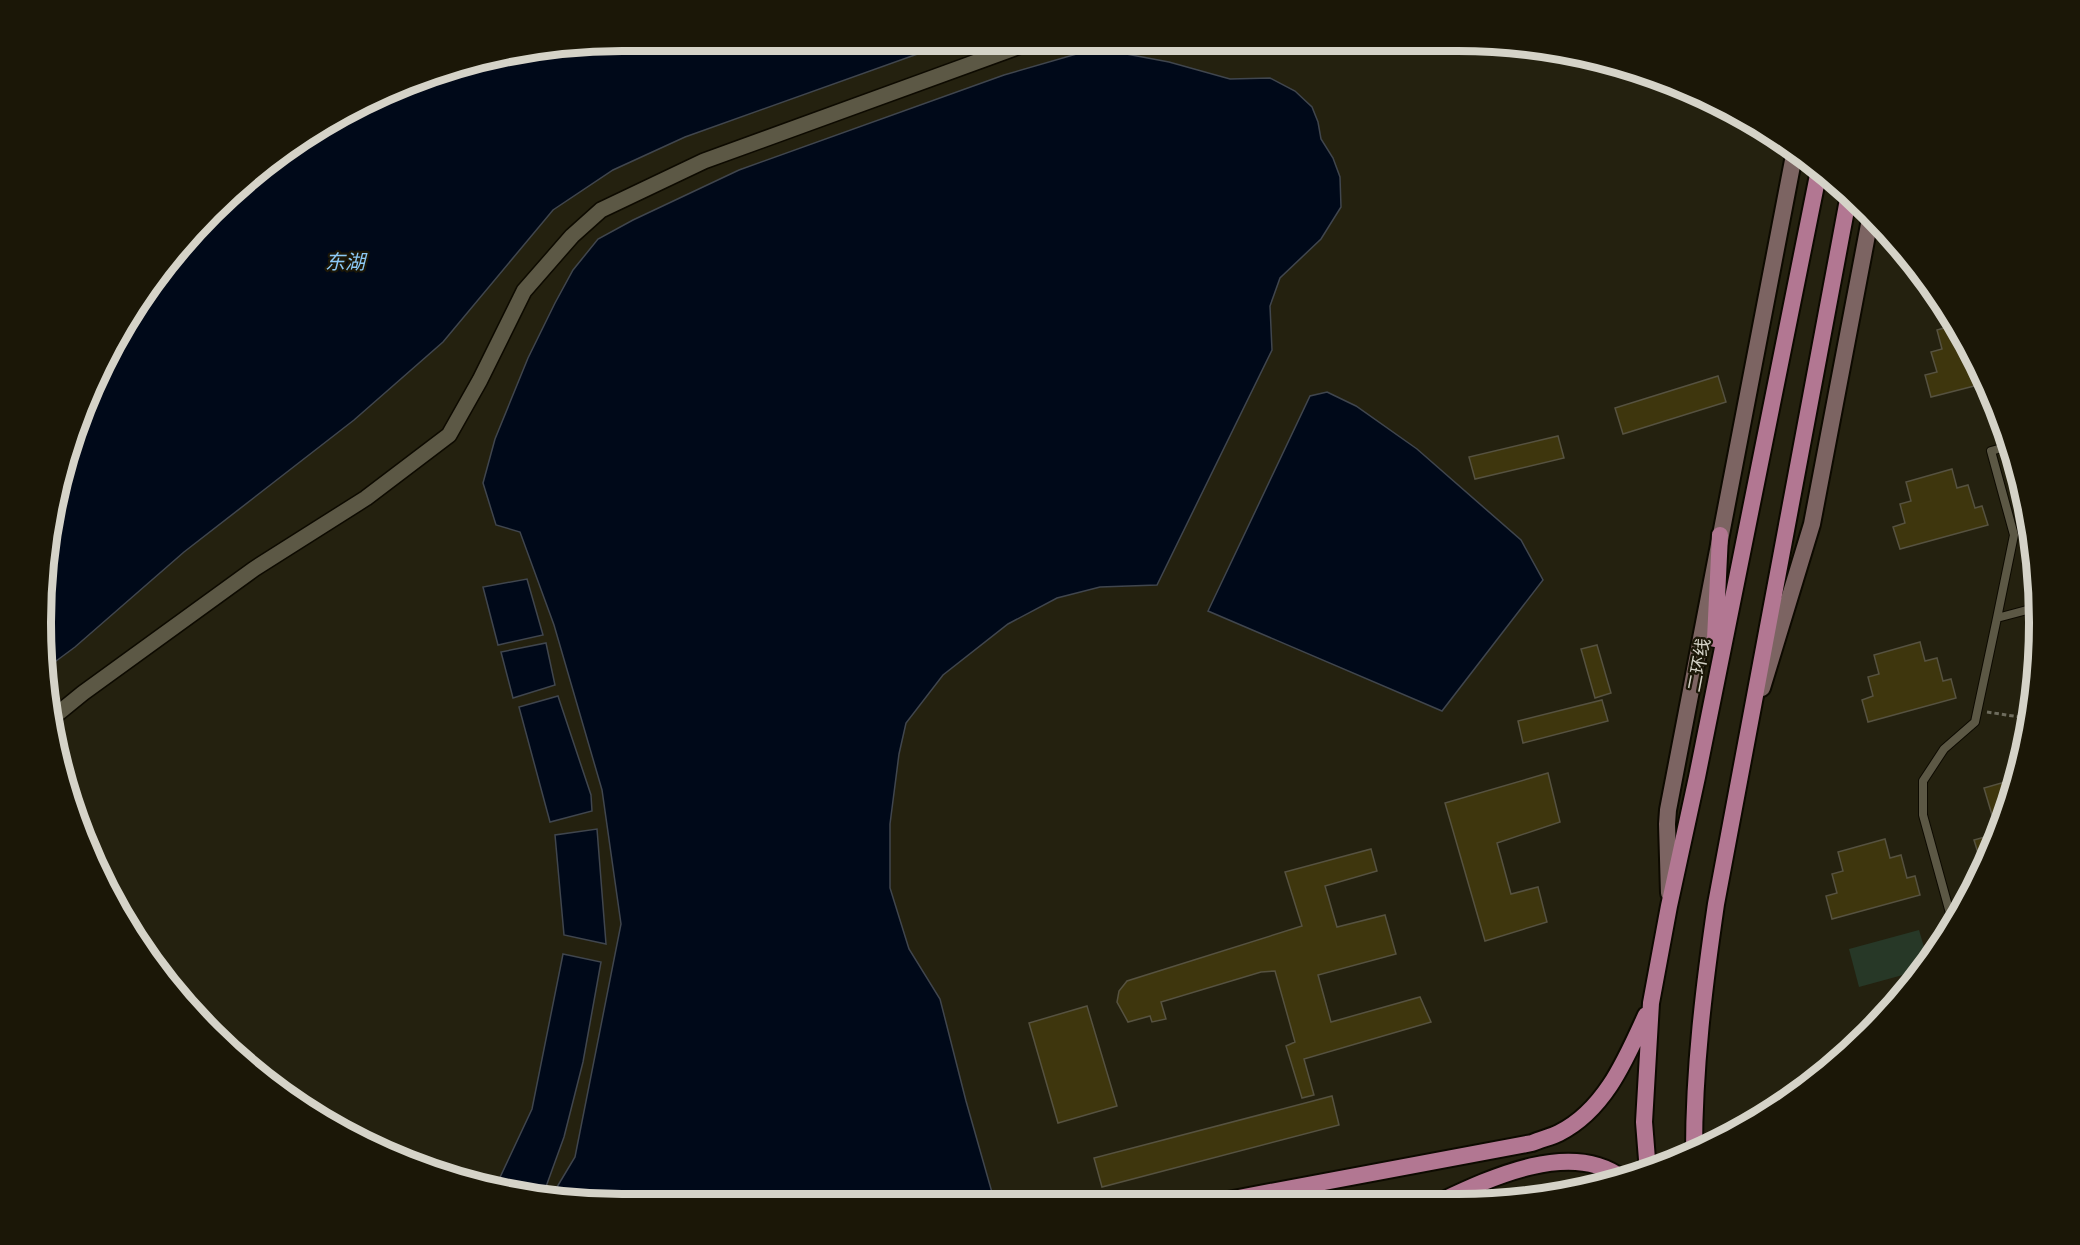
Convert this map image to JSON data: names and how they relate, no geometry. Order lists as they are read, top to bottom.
{
  "streets": {
    "highway": ["二环线"]
  },
  "water": ["东湖"]
}
